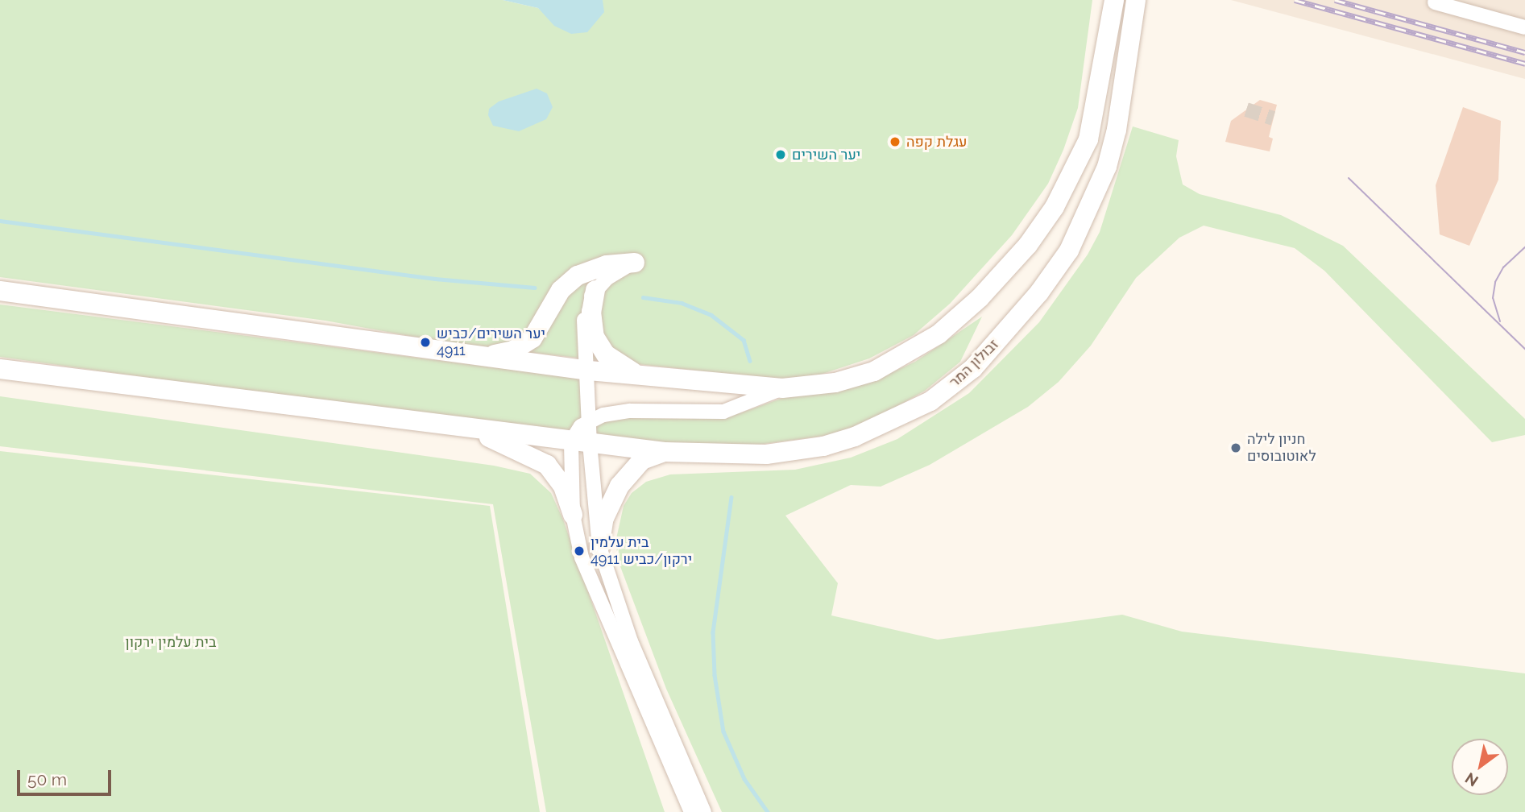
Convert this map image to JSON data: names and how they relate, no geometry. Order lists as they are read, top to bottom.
{
  "streets": {
    "main road": ["זבולון המר"]
  },
  "parks": ["בית עלמין ירקון"],
  "places": [
    "עגלת קפה",
    "יער השירים",
    "יער השירים/כביש 4911",
    "חניון לילה לאוטובוסים",
    "בית עלמין ירקון/כביש 4911"
  ],
  "scale_bar": "50 m",
  "north": "bottom left"
}
